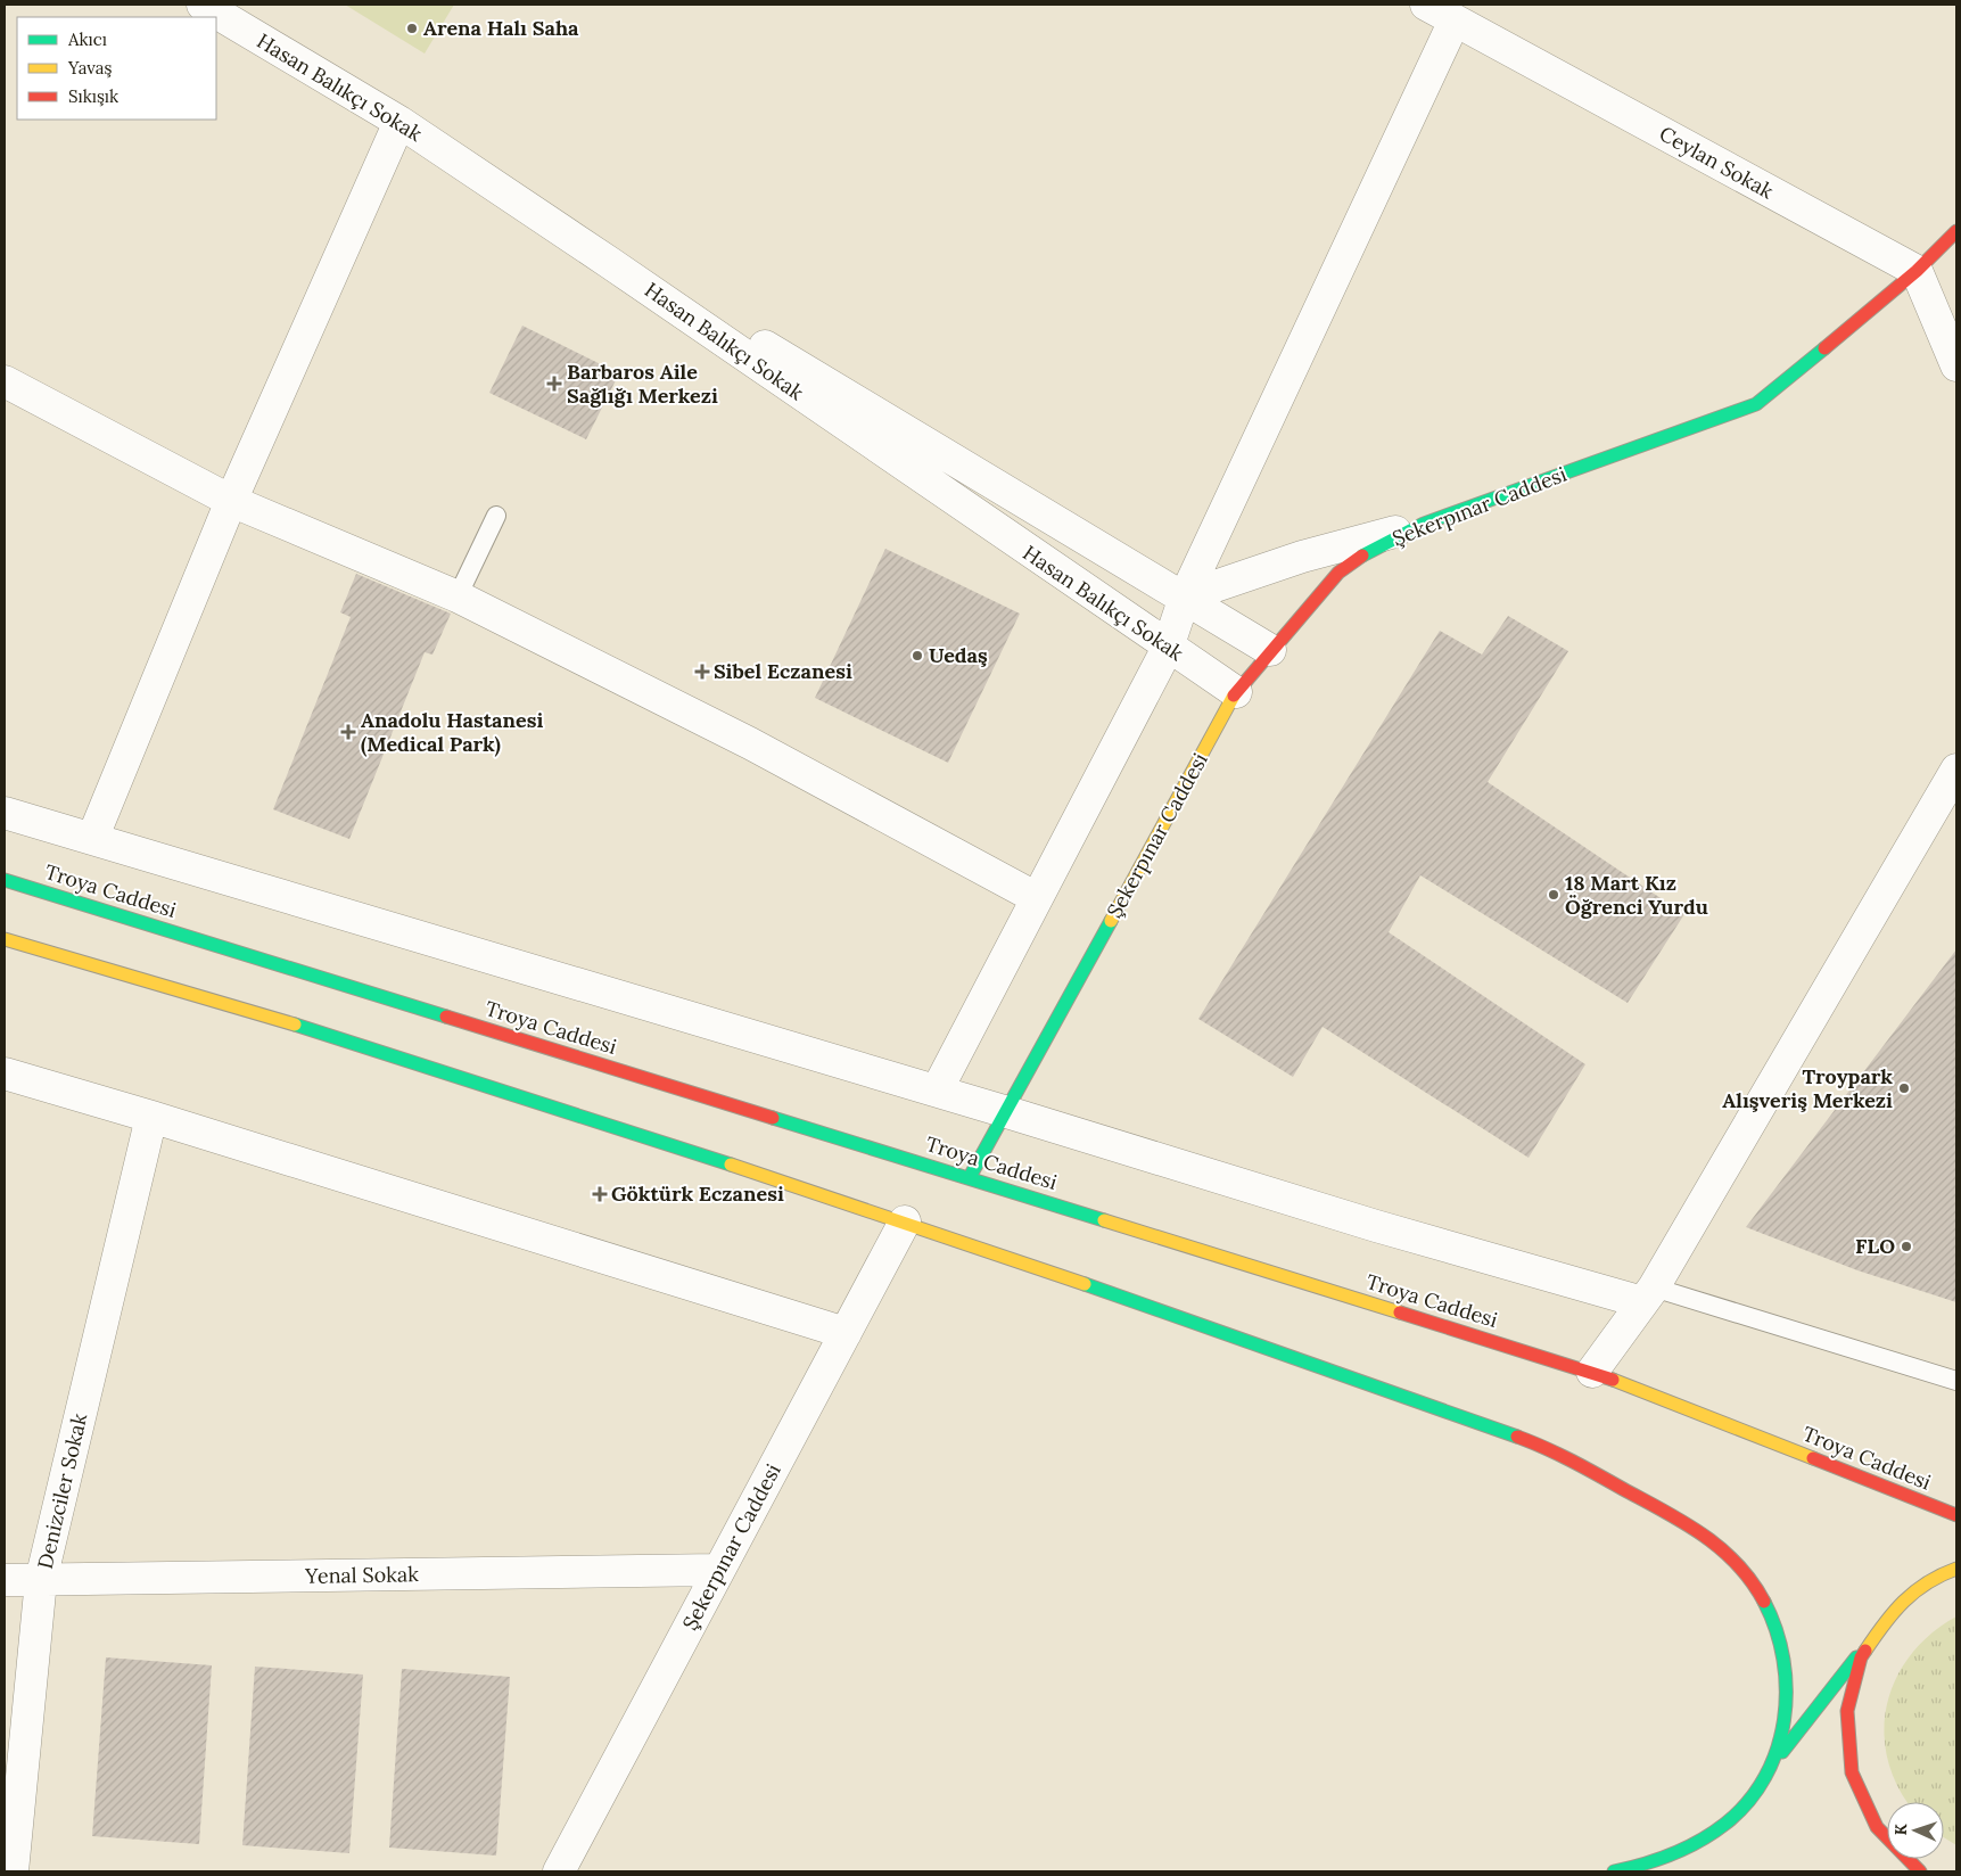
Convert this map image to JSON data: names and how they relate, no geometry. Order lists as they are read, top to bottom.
{
  "streets": {
    "main road": ["Şekerpınar Caddesi", "Troya Caddesi"],
    "street": [
      "Hasan Balıkçı Sokak",
      "Ceylan Sokak",
      "Denizciler Sokak",
      "Yenal Sokak"
    ]
  },
  "crossings": [
    ["Hasan Balıkçı Sokak", "Şekerpınar Caddesi"],
    ["Ceylan Sokak", "Şekerpınar Caddesi"],
    ["Şekerpınar Caddesi", "Troya Caddesi"],
    ["Şekerpınar Caddesi", "Yenal Sokak"],
    ["Denizciler Sokak", "Yenal Sokak"]
  ],
  "places": {
    "other": [
      "Arena Halı Saha",
      "Uedaş",
      "18 Mart Kız Öğrenci Yurdu",
      "Troypark Alışveriş Merkezi",
      "FLO"
    ],
    "health": [
      "Barbaros Aile Sağlığı Merkezi",
      "Sibel Eczanesi",
      "Anadolu Hastanesi (Medical Park)",
      "Göktürk Eczanesi"
    ]
  },
  "legend": ["Akıcı", "Yavaş", "Sıkışık"],
  "north": "left"
}
